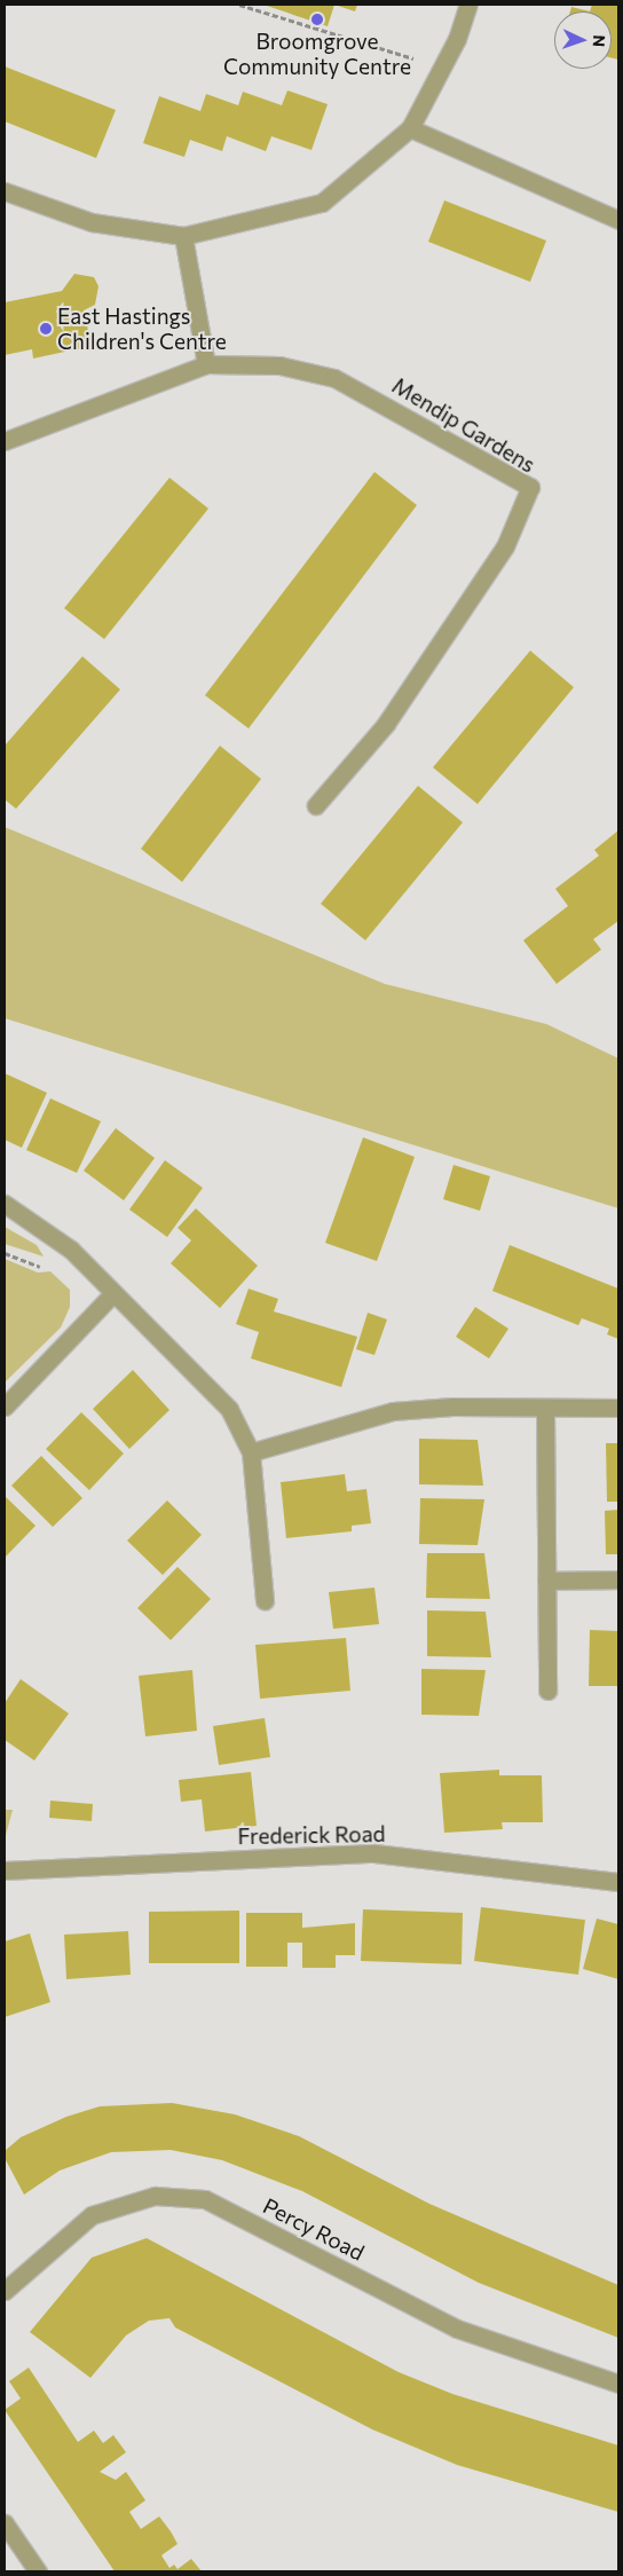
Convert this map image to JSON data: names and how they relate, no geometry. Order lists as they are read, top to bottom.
{
  "streets": {
    "street": ["Mendip Gardens", "Frederick Road", "Percy Road"]
  },
  "places": ["Broomgrove Community Centre", "East Hastings Children's Centre"],
  "north": "right"
}
